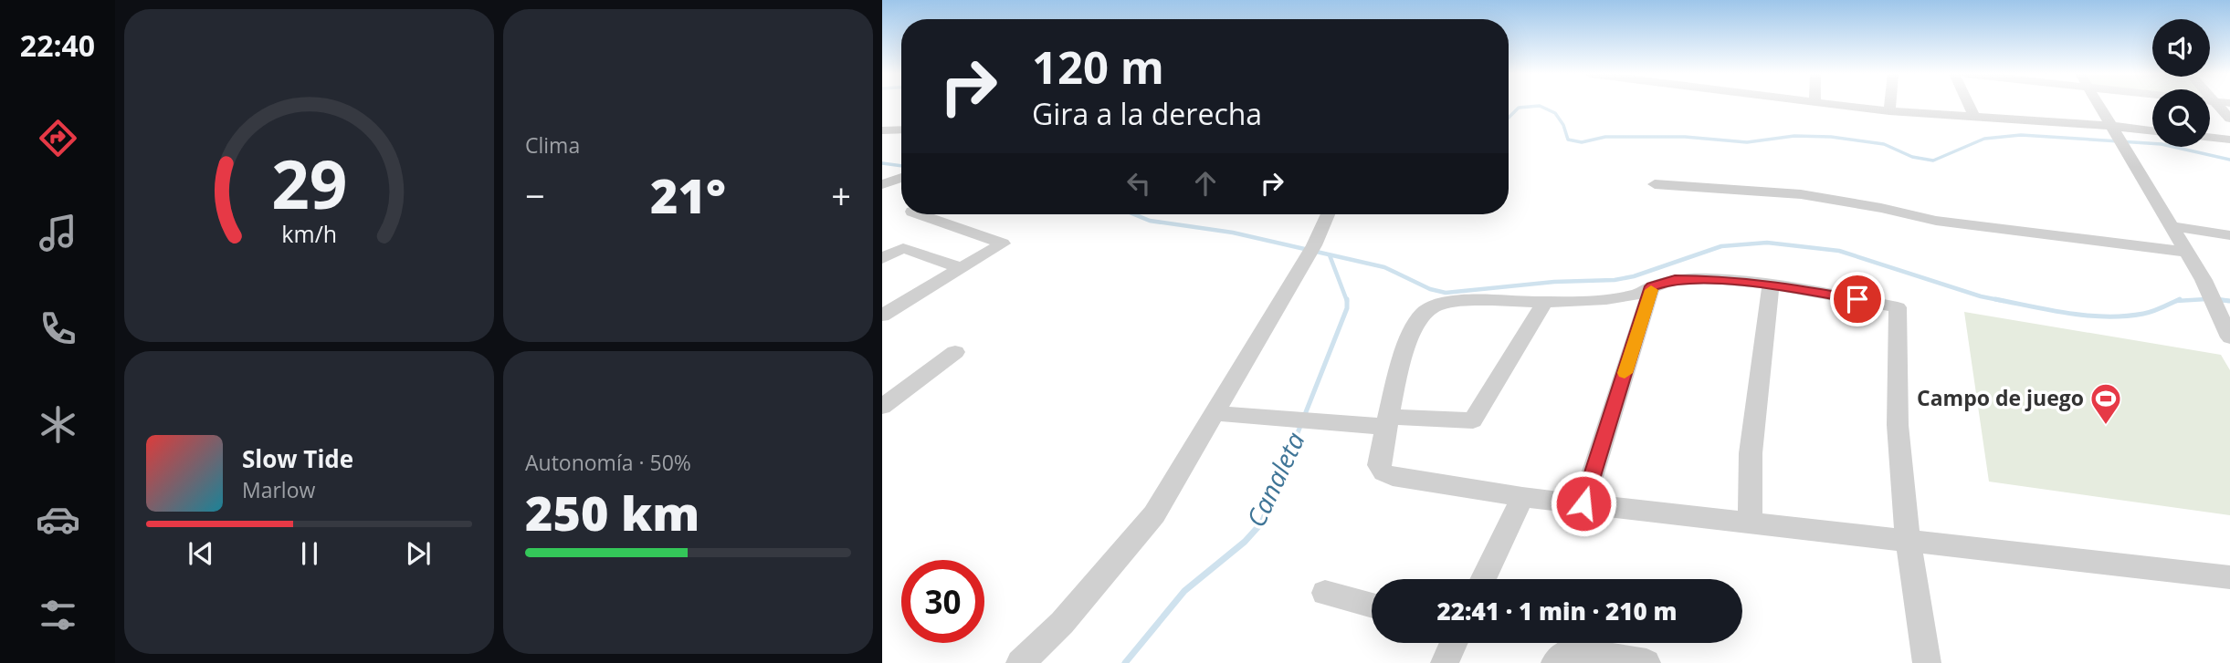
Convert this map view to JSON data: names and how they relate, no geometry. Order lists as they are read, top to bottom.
{
  "water": ["Canaleta"],
  "places": {
    "sports": ["Campo de juego"]
  },
  "page": {
    "tabs": "22:40",
    "tile": [
      "Clima",
      ["Autonomía · 50%", "250 km"]
    ],
    "turn": ["120 m", "Gira a la derecha"],
    "heat": ["−", "21°", "+"],
    "song": ["Slow Tide", "Marlow"],
    "limit": "30",
    "trip": "22:41 · 1 min · 210 m",
    "gauge": ["29", "km/h"]
  }
}
